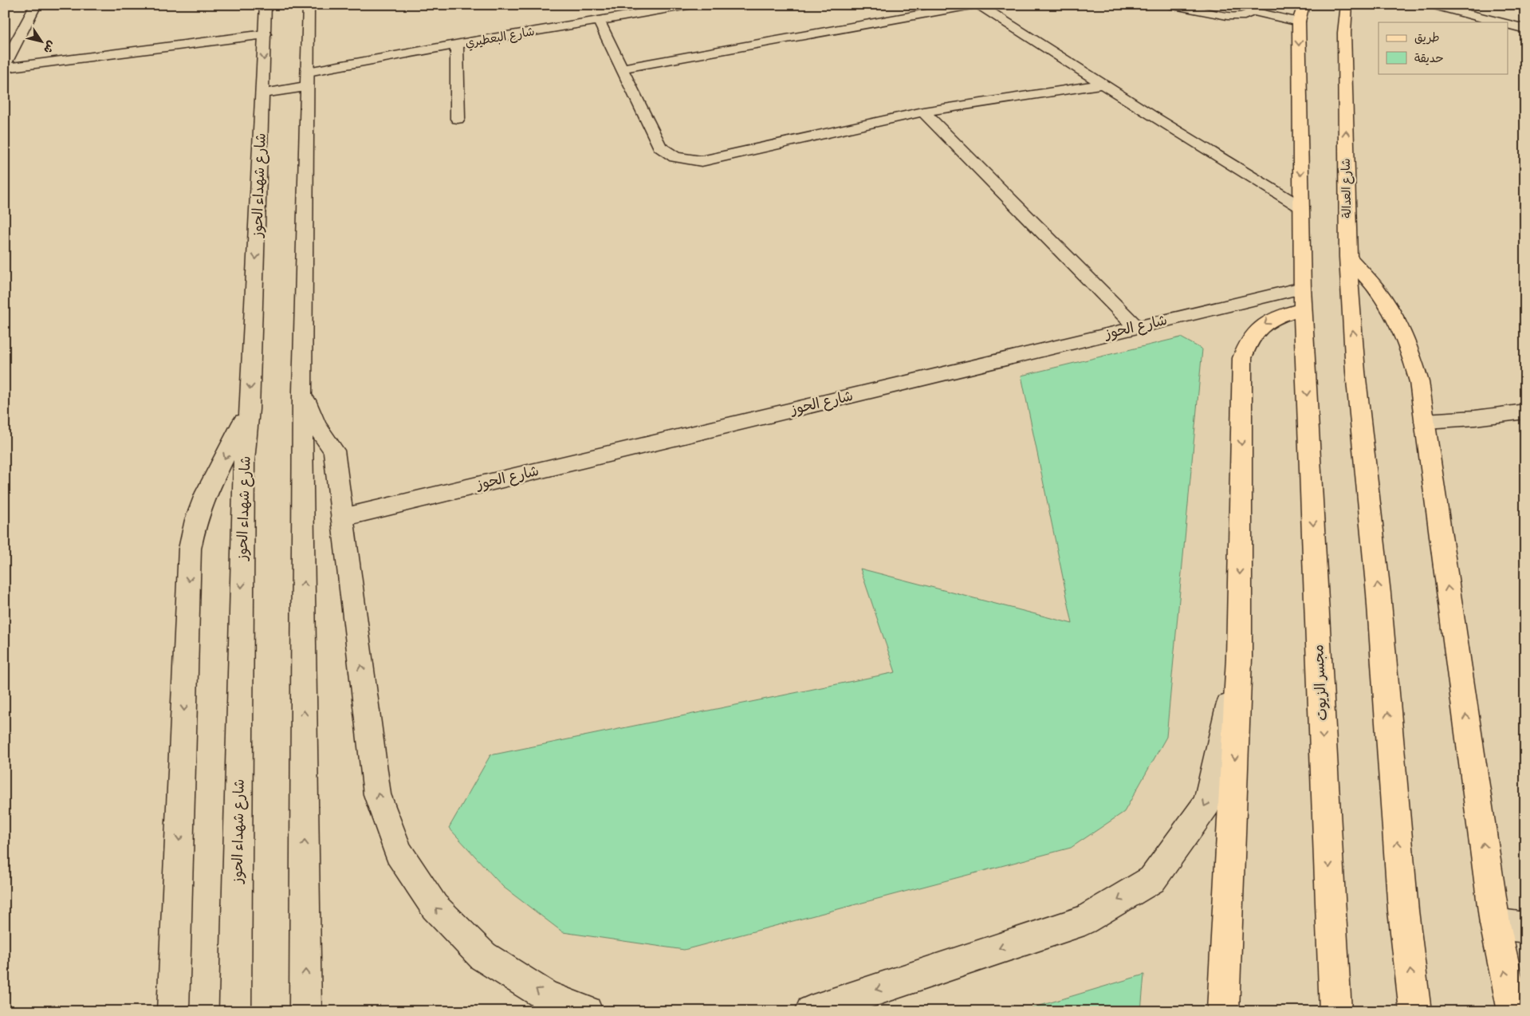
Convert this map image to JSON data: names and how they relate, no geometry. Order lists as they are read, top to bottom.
{
  "streets": {
    "main road": ["شارع العدالة", "مجسر الزيوت"],
    "street": ["شارع البعطيري", "شارع شهداء الحوز", "شارع الحوز"]
  },
  "crossings": [
    ["شارع البعطيري", "شارع شهداء الحوز"],
    ["شارع الحوز", "مجسر الزيوت"]
  ],
  "legend": ["طريق", "حديقة"],
  "north": "bottom right"
}
